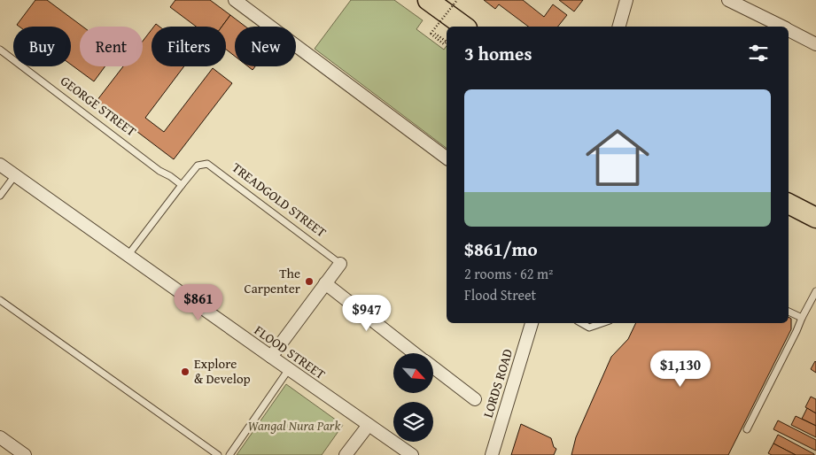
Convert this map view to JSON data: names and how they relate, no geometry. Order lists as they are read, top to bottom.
{
  "streets": {
    "street": ["TREADGOLD STREET", "FLOOD STREET", "LORDS ROAD"],
    "lane": ["GEORGE STREET"]
  },
  "crossings": [
    ["GEORGE STREET", "TREADGOLD STREET"],
    ["TREADGOLD STREET", "FLOOD STREET"]
  ],
  "parks": ["Wangal Nura Park"],
  "places": ["The Carpenter", "Explore & Develop"],
  "north": "bottom right",
  "page": {
    "chip": [
      "Buy",
      "Rent",
      "Filters",
      "New"
    ],
    "heading": "3 homes",
    "list": [
      {
        "name": "$861/mo",
        "note": "2 rooms · 62 m² · Flood Street"
      }
    ],
    "price": ["$861", "$947", "$1,130"]
  }
}
